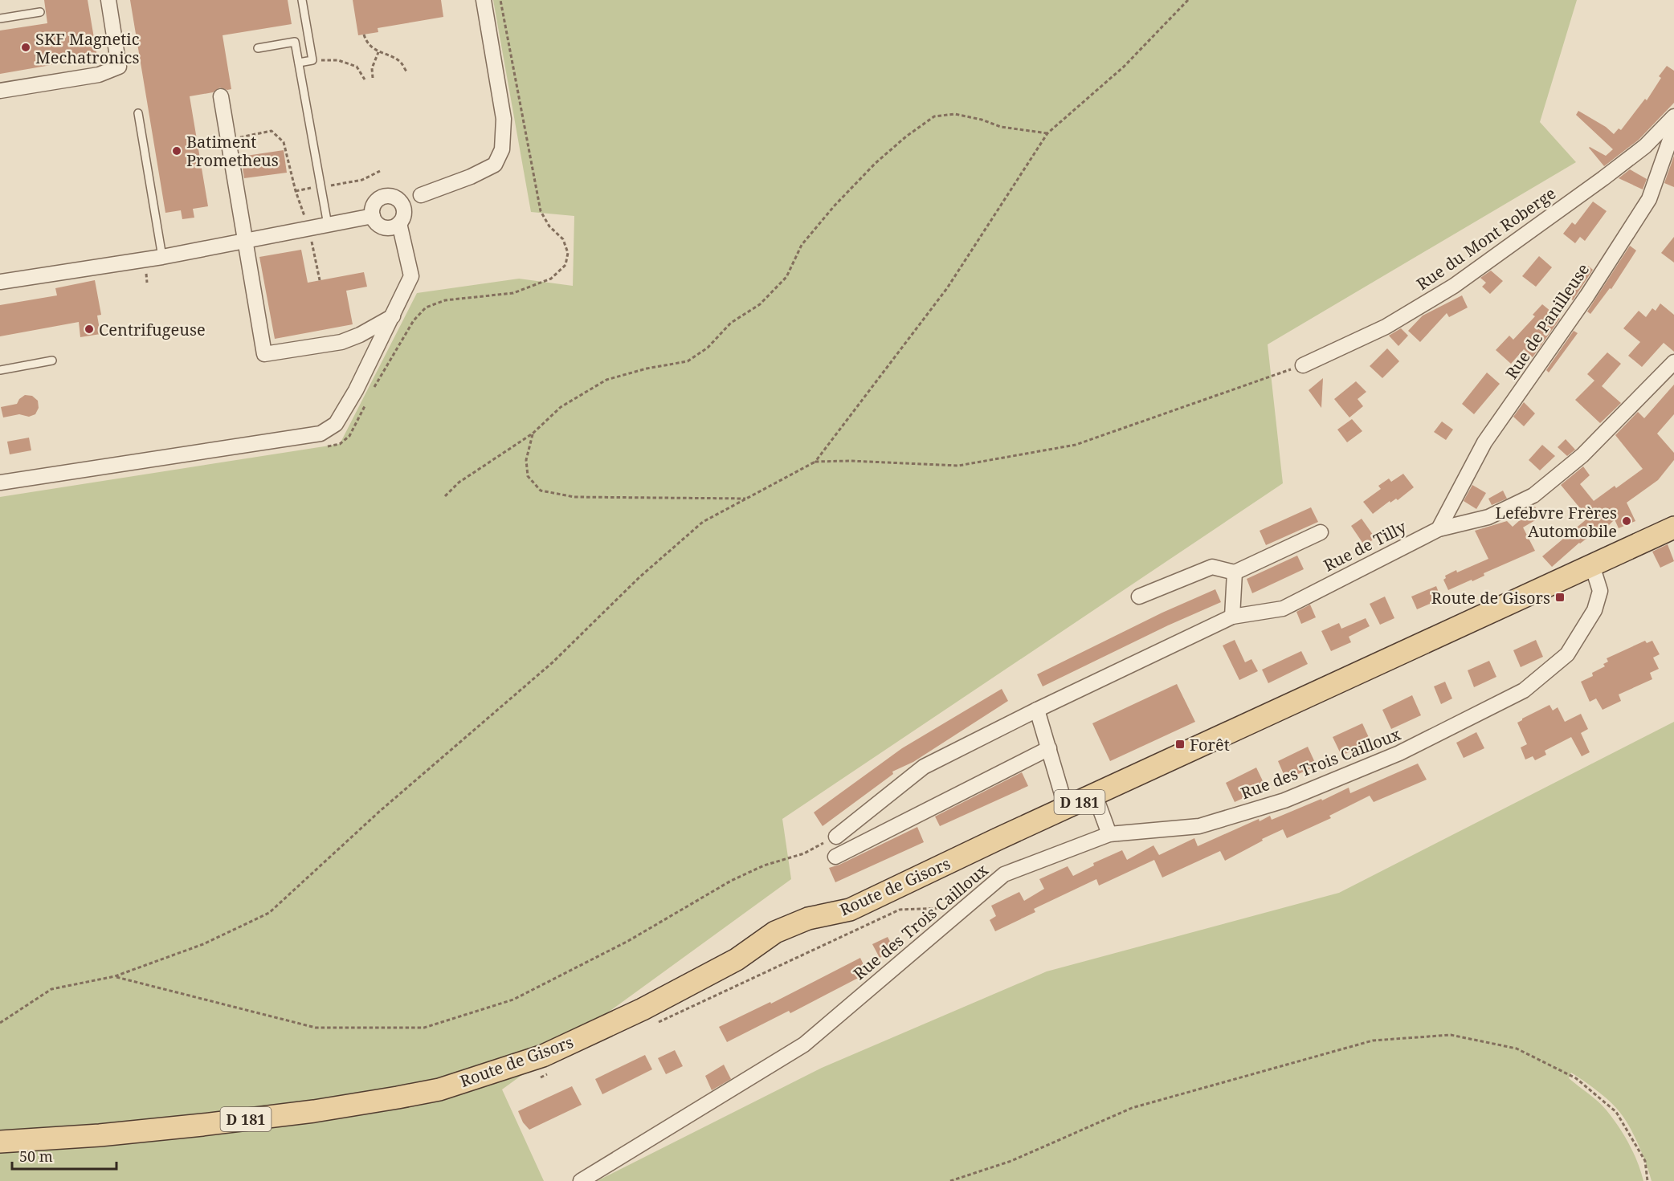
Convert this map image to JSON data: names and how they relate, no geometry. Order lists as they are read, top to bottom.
{
  "streets": {
    "main road": ["D 181", "Route de Gisors"],
    "street": [
      "Rue du Mont Roberge",
      "Rue de Panilleuse",
      "Rue de Tilly",
      "Rue des Trois Cailloux"
    ]
  },
  "crossings": [
    ["Rue de Panilleuse", "Rue de Tilly"],
    ["Rue des Trois Cailloux", "Route de Gisors"]
  ],
  "places": {
    "other": [
      "SKF Magnetic Mechatronics",
      "Batiment Prometheus",
      "Centrifugeuse",
      "Lefebvre Frères Automobile"
    ],
    "transit": ["Route de Gisors", "Forêt"]
  },
  "scale_bar": "50 m"
}
